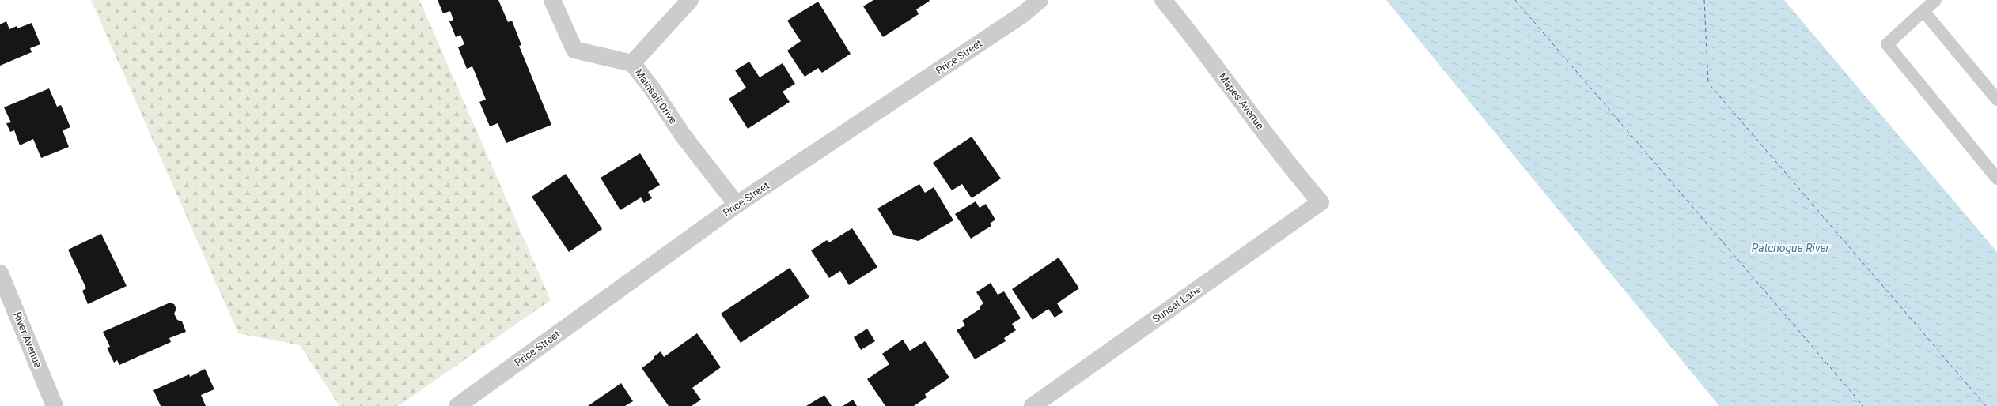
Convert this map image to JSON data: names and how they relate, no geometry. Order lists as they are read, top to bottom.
{
  "streets": {
    "street": [
      "Price Street",
      "Mainsail Drive",
      "Mapes Avenue",
      "Sunset Lane",
      "River Avenue"
    ]
  },
  "crossings": [
    ["Price Street", "Mainsail Drive"],
    ["Mapes Avenue", "Sunset Lane"]
  ],
  "water": ["Patchogue River"]
}
